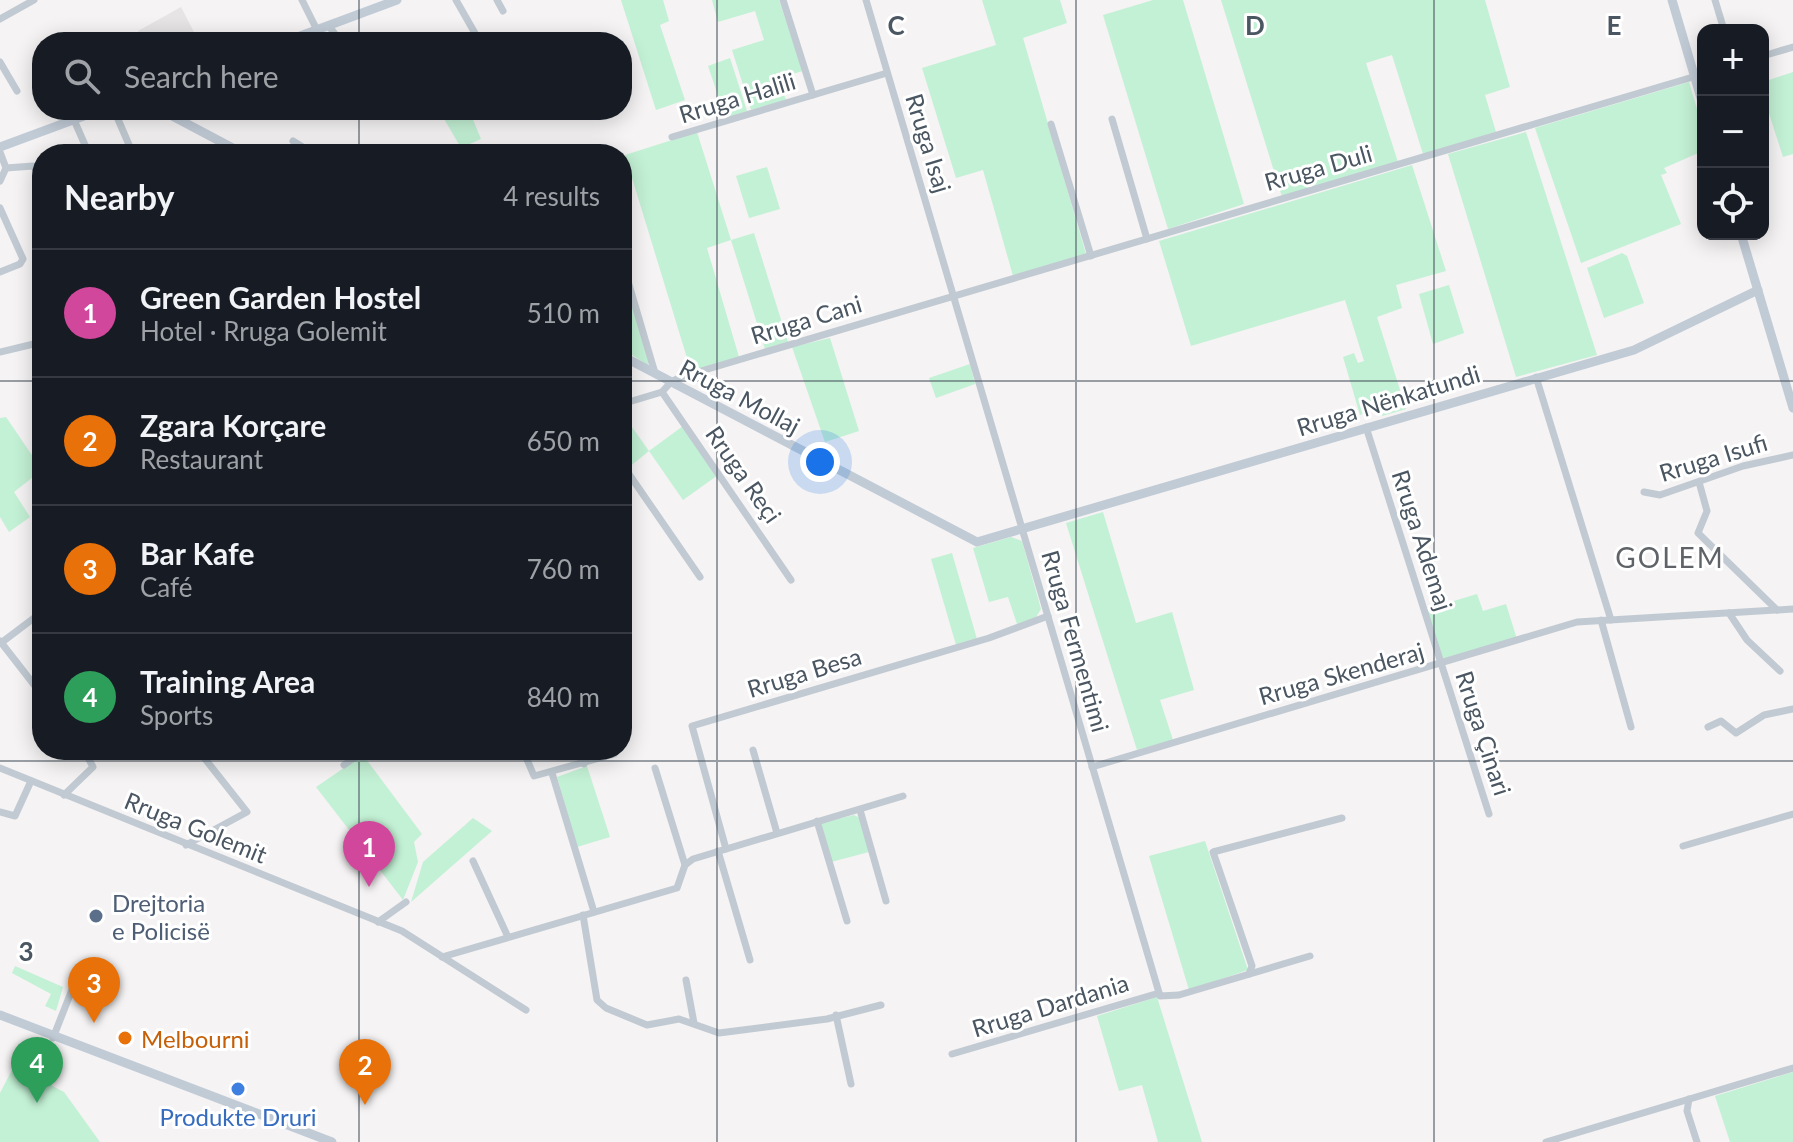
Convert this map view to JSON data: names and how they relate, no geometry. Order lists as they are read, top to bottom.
{
  "streets": {
    "street": [
      "Rruga Halili",
      "Rruga Isaj",
      "Rruga Duli",
      "Rruga Cani",
      "Rruga Mollaj",
      "Rruga Nënkatundi",
      "Rruga Isufi",
      "Rruga Reçi",
      "Rruga Ademaj",
      "Rruga Fermentimi",
      "Rruga Besa",
      "Rruga Skenderaj",
      "Rruga Çinari",
      "Rruga Golemit",
      "Rruga Dardania"
    ]
  },
  "crossings": [
    ["Rruga Halili", "Rruga Isaj"],
    ["Rruga Isaj", "Rruga Duli"],
    ["Rruga Isaj", "Rruga Cani"],
    ["Rruga Isaj", "Rruga Fermentimi"],
    ["Rruga Duli", "Rruga Cani"],
    ["Rruga Duli", "Rruga Fermentimi"],
    ["Rruga Cani", "Rruga Mollaj"],
    ["Rruga Cani", "Rruga Fermentimi"],
    ["Rruga Mollaj", "Rruga Nënkatundi"],
    ["Rruga Mollaj", "Rruga Fermentimi"],
    ["Rruga Nënkatundi", "Rruga Ademaj"],
    ["Rruga Nënkatundi", "Rruga Fermentimi"],
    ["Rruga Ademaj", "Rruga Skenderaj"],
    ["Rruga Ademaj", "Rruga Çinari"],
    ["Rruga Fermentimi", "Rruga Besa"],
    ["Rruga Fermentimi", "Rruga Skenderaj"],
    ["Rruga Fermentimi", "Rruga Dardania"],
    ["Rruga Skenderaj", "Rruga Çinari"]
  ],
  "districts": ["GOLEM"],
  "places": ["Drejtoria e Policisë", "Melbourni", "Produkte Druri"],
  "page": {
    "map_buttons": ["+", "−"],
    "search": "Search here",
    "heading": ["Nearby", "4 results"],
    "list": [
      {
        "mark": "1",
        "name": "Green Garden Hostel",
        "note": "Hotel · Rruga Golemit",
        "value": "510 m"
      },
      {
        "mark": "2",
        "name": "Zgara Korçare",
        "note": "Restaurant",
        "value": "650 m"
      },
      {
        "mark": "3",
        "name": "Bar Kafe",
        "note": "Café",
        "value": "760 m"
      },
      {
        "mark": "4",
        "name": "Training Area",
        "note": "Sports",
        "value": "840 m"
      }
    ],
    "pins": [
      "1",
      "3",
      "4",
      "2"
    ]
  },
  "grid": {
    "columns": ["C", "D", "E"],
    "rows": ["3"]
  }
}
